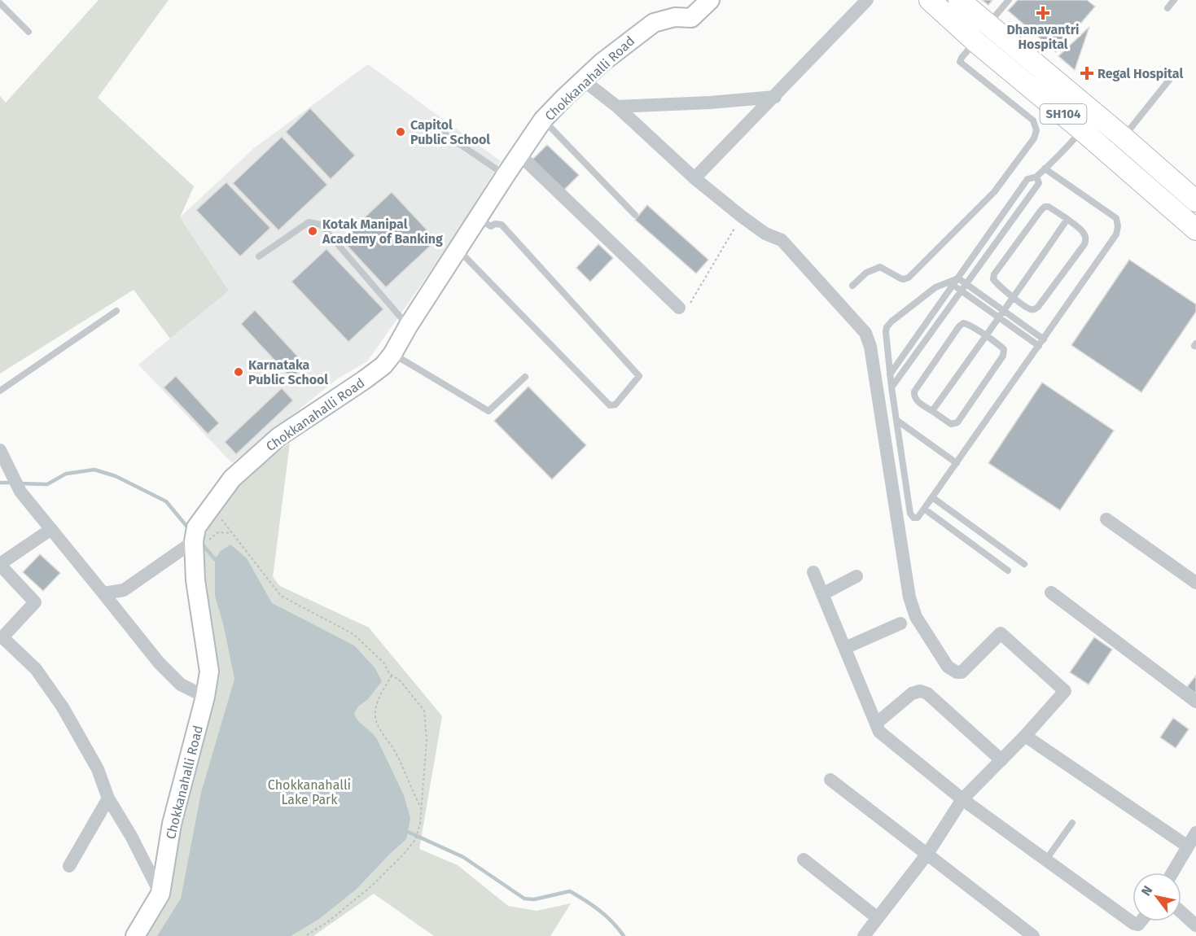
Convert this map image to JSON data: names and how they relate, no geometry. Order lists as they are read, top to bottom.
{
  "streets": {
    "main road": ["SH104"],
    "street": ["Chokkanahalli Road"]
  },
  "parks": ["Chokkanahalli Lake Park"],
  "places": {
    "health": ["Dhanavantri Hospital", "Regal Hospital"],
    "other": ["Capitol Public School", "Kotak Manipal Academy of Banking", "Karnataka Public School"]
  },
  "north": "top left"
}
